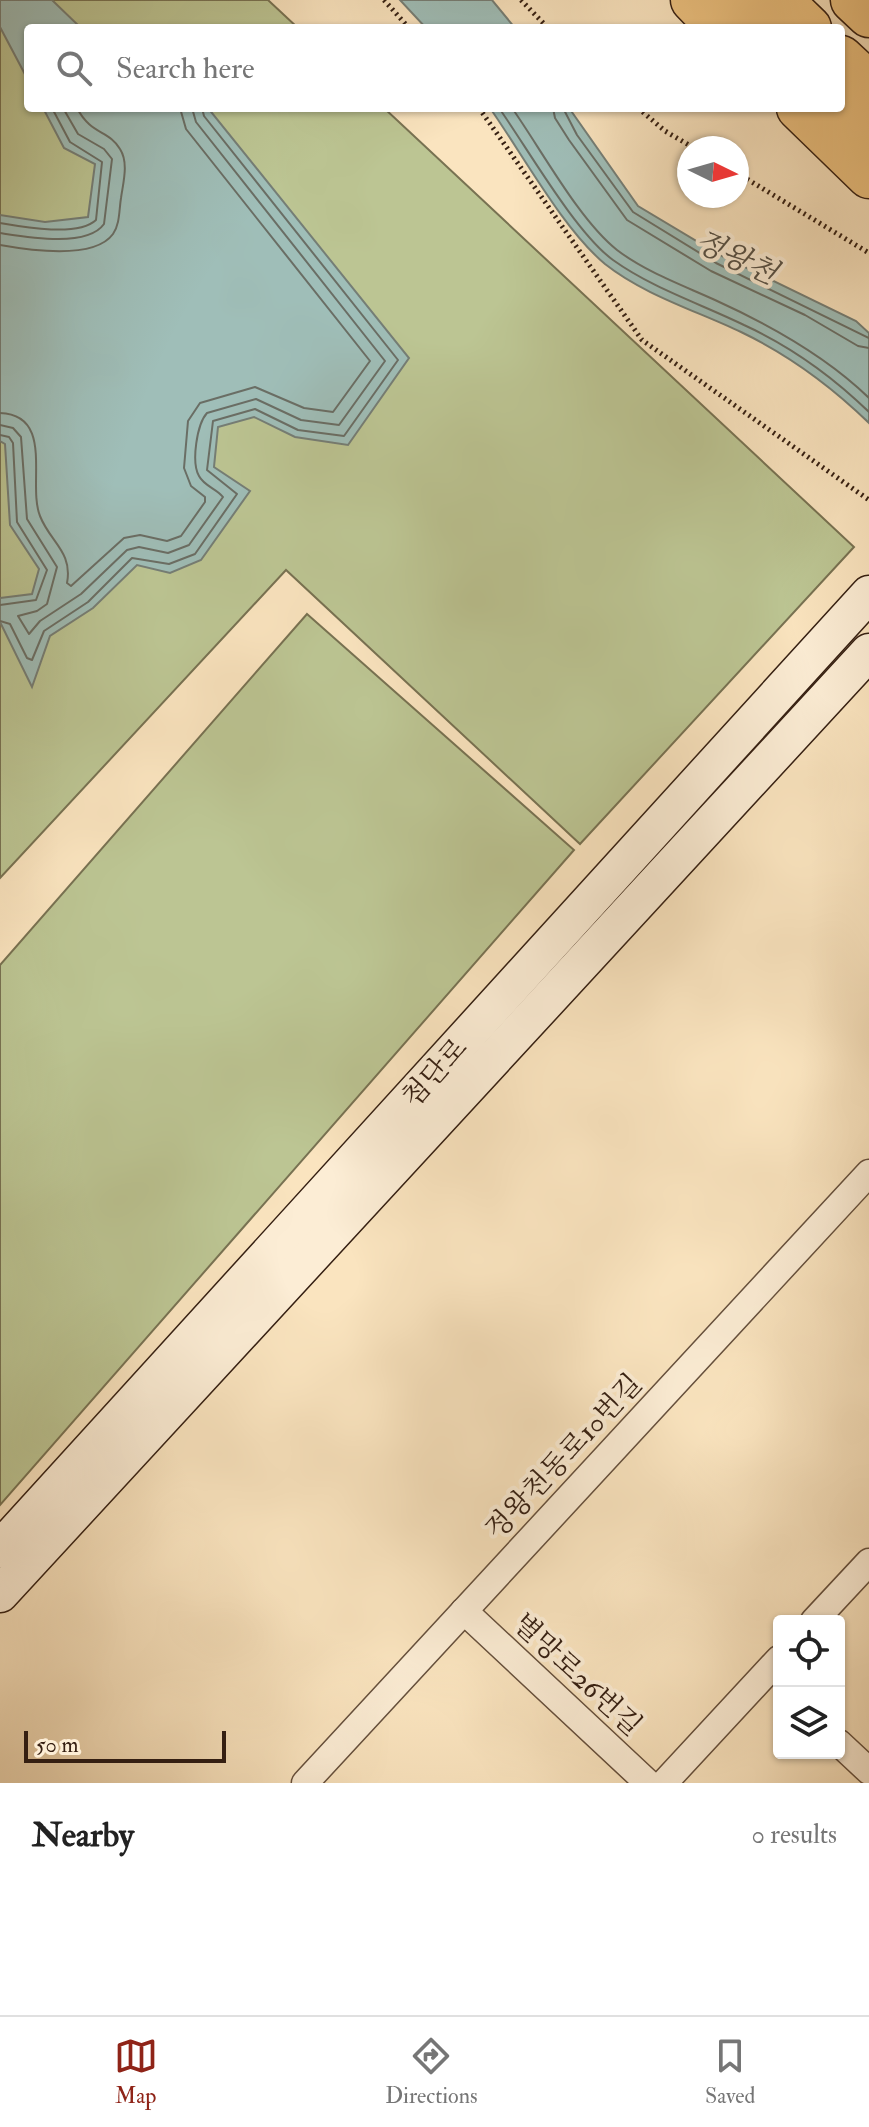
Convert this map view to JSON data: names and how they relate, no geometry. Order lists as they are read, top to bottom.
{
  "streets": {
    "main road": ["첨단로"],
    "street": ["정왕천동로10번길", "별망로26번길"]
  },
  "crossings": [
    ["정왕천동로10번길", "별망로26번길"]
  ],
  "water": ["정왕천"],
  "scale_bar": "50 m",
  "north": "right",
  "page": {
    "search": "Search here",
    "scale": "50 m",
    "heading": ["Nearby", "0 results"],
    "nav": ["Map", "Directions", "Saved"]
  }
}
